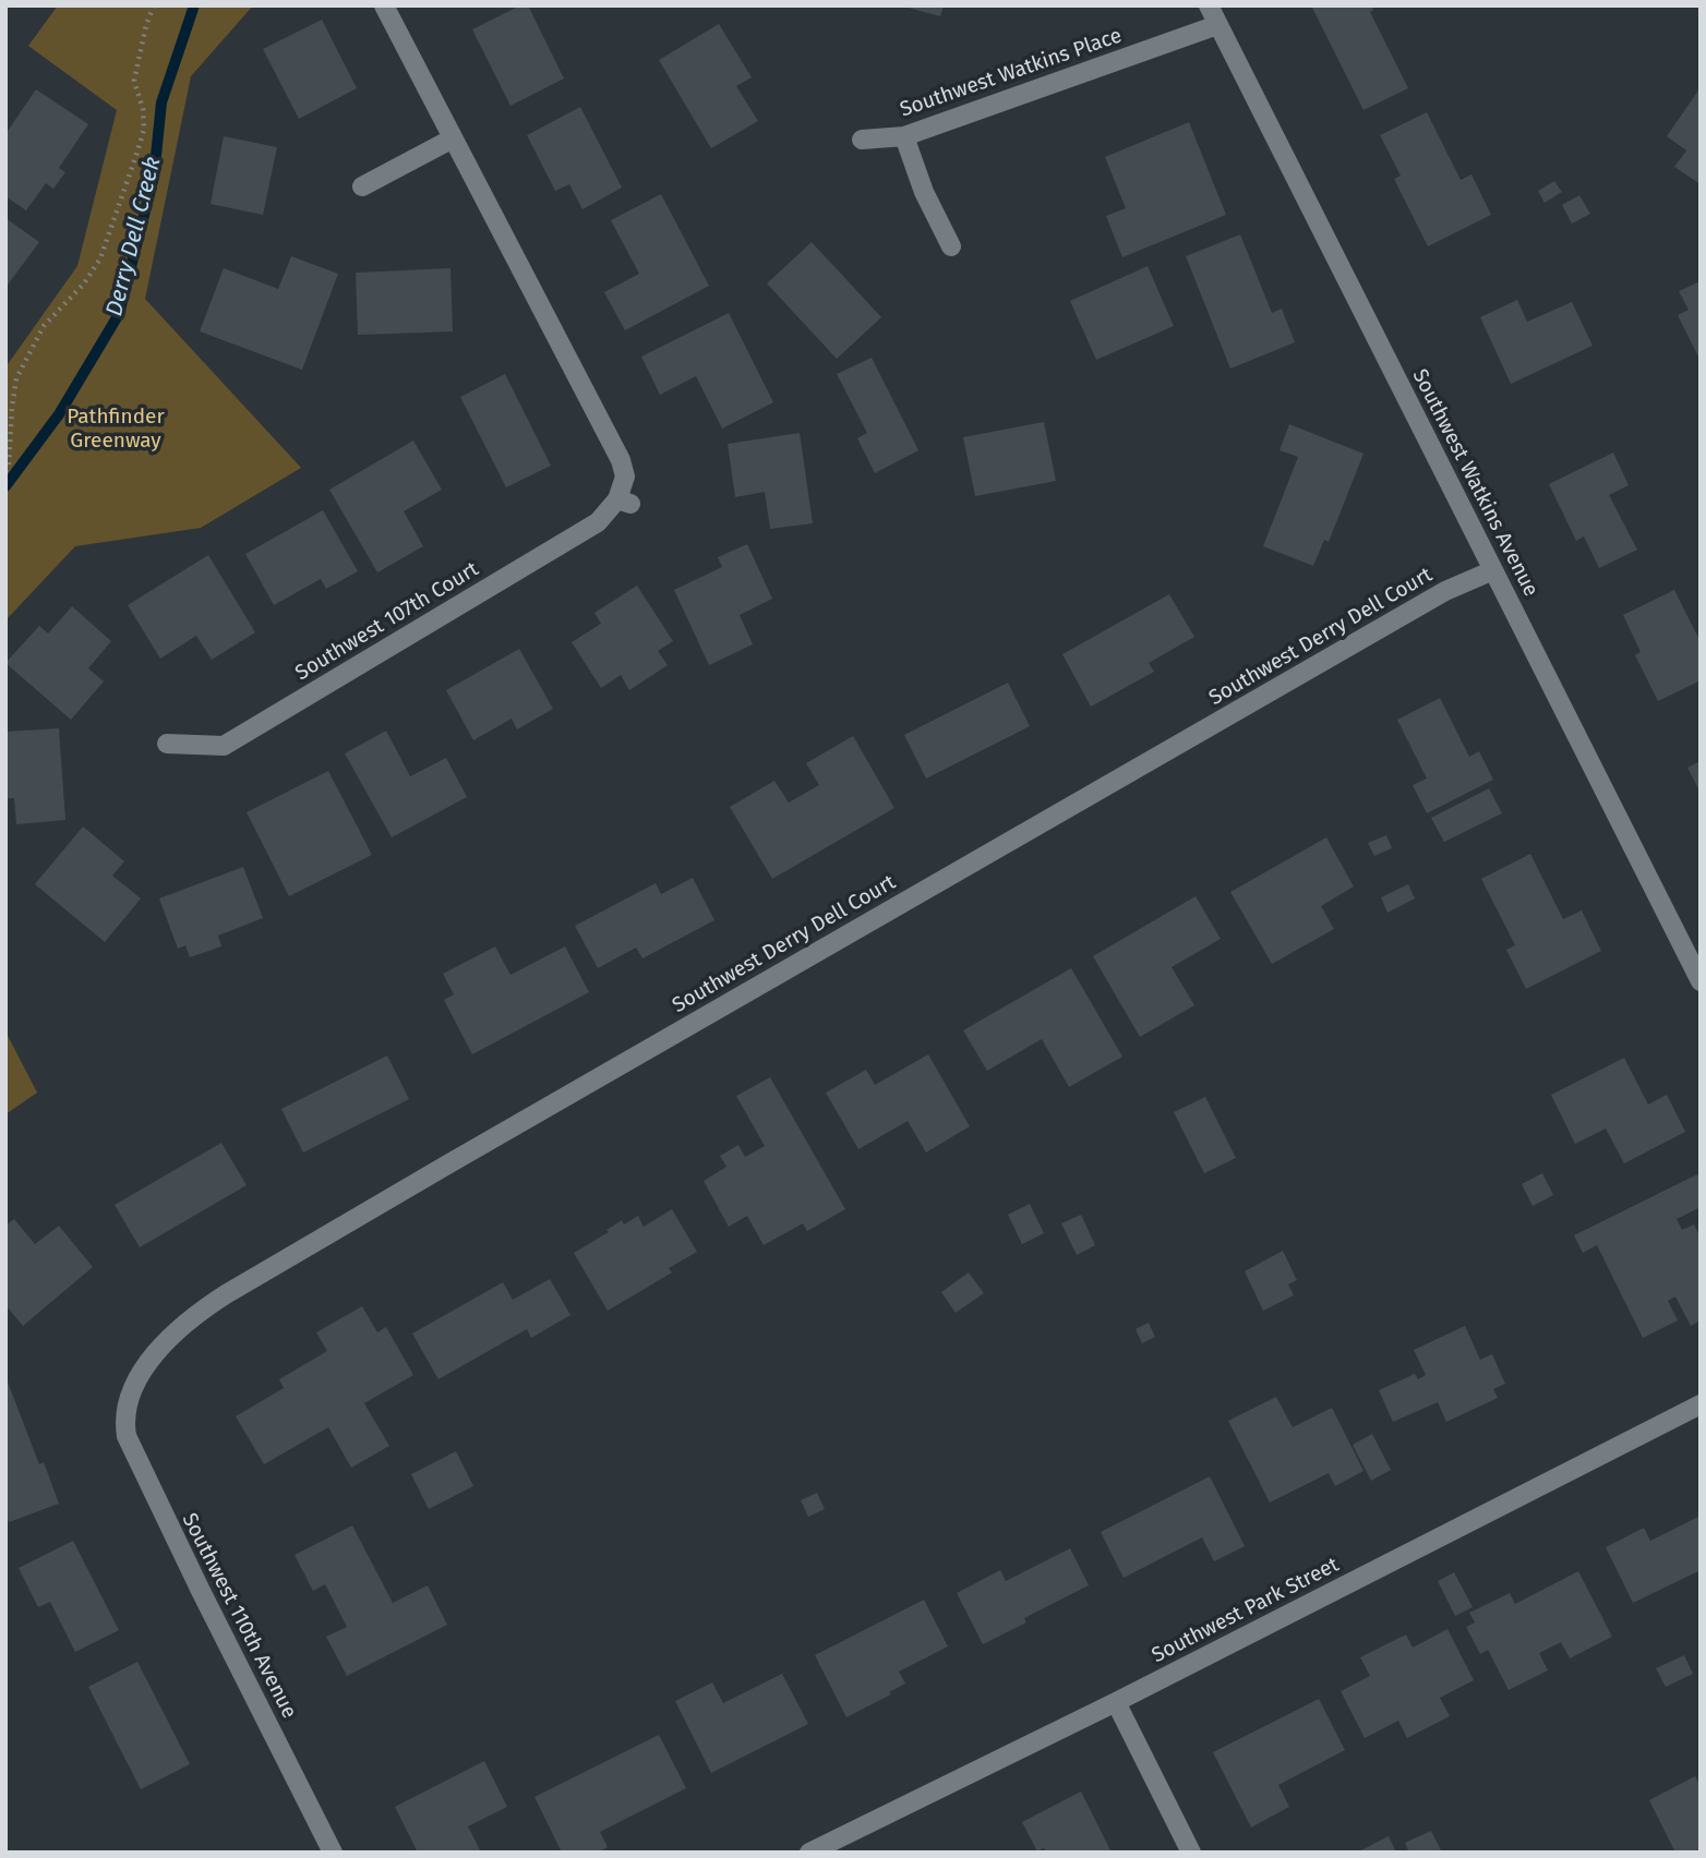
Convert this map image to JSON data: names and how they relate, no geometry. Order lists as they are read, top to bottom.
{
  "streets": {
    "street": [
      "Southwest Watkins Place",
      "Southwest Watkins Avenue",
      "Southwest 107th Court",
      "Southwest Derry Dell Court",
      "Southwest Park Street",
      "Southwest 110th Avenue"
    ]
  },
  "crossings": [
    ["Southwest Watkins Place", "Southwest Watkins Avenue"],
    ["Southwest Watkins Avenue", "Southwest Derry Dell Court"],
    ["Southwest Derry Dell Court", "Southwest 110th Avenue"]
  ],
  "water": ["Derry Dell Creek"],
  "parks": ["Pathfinder Greenway"]
}
